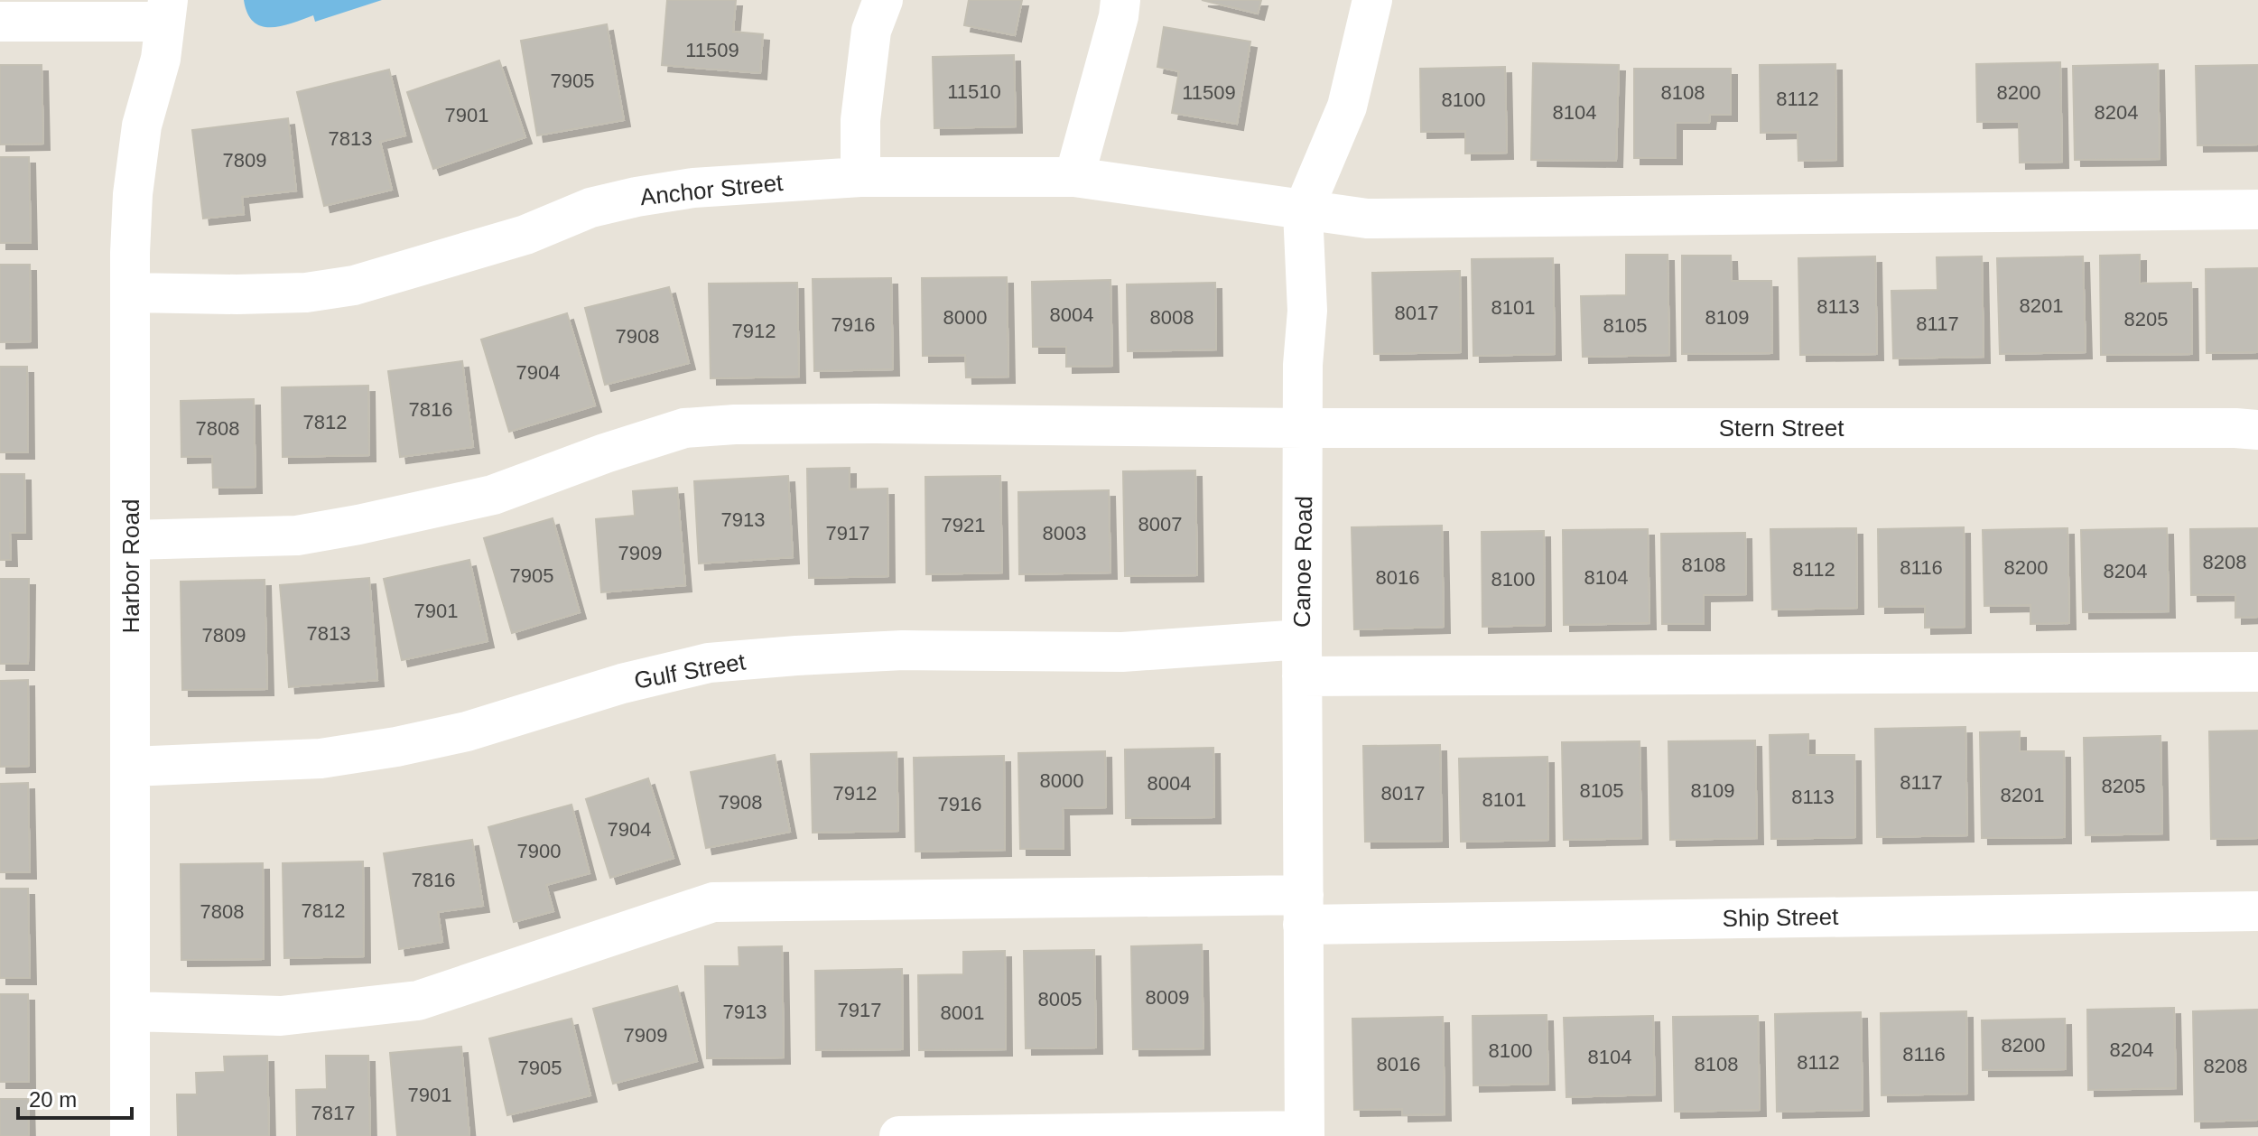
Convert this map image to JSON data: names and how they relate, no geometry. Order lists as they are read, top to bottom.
{
  "streets": {
    "street": [
      "Anchor Street",
      "Stern Street",
      "Canoe Road",
      "Harbor Road",
      "Gulf Street",
      "Ship Street"
    ]
  },
  "crossings": [
    ["Anchor Street", "Canoe Road"],
    ["Anchor Street", "Harbor Road"],
    ["Stern Street", "Canoe Road"],
    ["Stern Street", "Harbor Road"],
    ["Canoe Road", "Gulf Street"],
    ["Canoe Road", "Ship Street"],
    ["Harbor Road", "Gulf Street"],
    ["Harbor Road", "Ship Street"]
  ],
  "house_numbers": [
    "11509",
    "7905",
    "11510",
    "11509",
    "8108",
    "8200",
    "8112",
    "8100",
    "8104",
    "8204",
    "7901",
    "7813",
    "7809",
    "8201",
    "8113",
    "8101",
    "8017",
    "8004",
    "8000",
    "8008",
    "8109",
    "8205",
    "8117",
    "7916",
    "8105",
    "7912",
    "7908",
    "7904",
    "7816",
    "7812",
    "7808",
    "7913",
    "8007",
    "7921",
    "7917",
    "8003",
    "7909",
    "8208",
    "8108",
    "8116",
    "8200",
    "8112",
    "8204",
    "7905",
    "8016",
    "8104",
    "8100",
    "7901",
    "7813",
    "7809",
    "8000",
    "8117",
    "8004",
    "8205",
    "8105",
    "8109",
    "7912",
    "8017",
    "8201",
    "8113",
    "8101",
    "7908",
    "7916",
    "7904",
    "7900",
    "7816",
    "7812",
    "7808",
    "8009",
    "8005",
    "7917",
    "7913",
    "8001",
    "7909",
    "8200",
    "8204",
    "8100",
    "8116",
    "8104",
    "8112",
    "8016",
    "8108",
    "8208",
    "7905",
    "7901",
    "7817"
  ],
  "scale_bar": "20 m"
}
